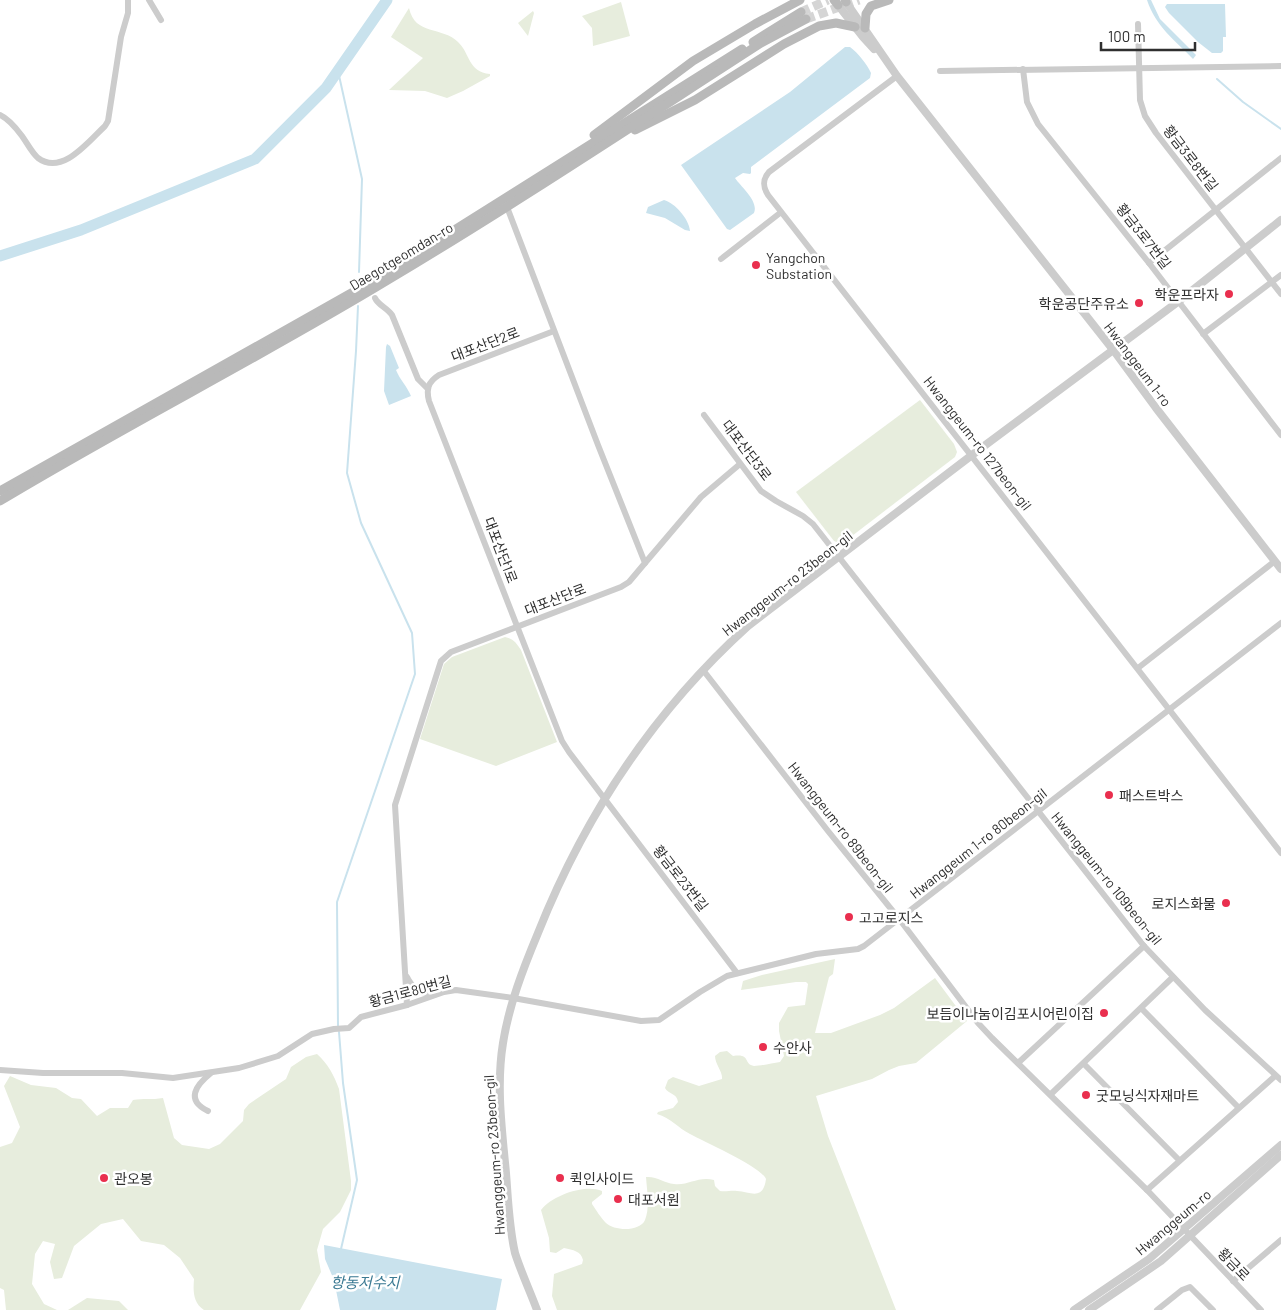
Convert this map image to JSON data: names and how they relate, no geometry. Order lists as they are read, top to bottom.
{
  "streets": {
    "main road": ["Daegotgeomdan-ro"],
    "street": [
      "황금3로8번길",
      "황금3로7번길",
      "대포산단2로",
      "Hwanggeum 1-ro",
      "Hwanggeum-ro 127beon-gil",
      "대포산단3로",
      "대포산단1로",
      "Hwanggeum-ro 23beon-gil",
      "대포산단로",
      "Hwanggeum-ro 89beon-gil",
      "Hwanggeum 1-ro 80beon-gil",
      "황금로23번길",
      "Hwanggeum-ro 109beon-gil",
      "황금1로80번길",
      "Hwanggeum-ro",
      "황금로"
    ]
  },
  "crossings": [
    ["황금3로7번길", "Hwanggeum-ro 23beon-gil"],
    ["대포산단2로", "대포산단1로"],
    ["Hwanggeum 1-ro", "Hwanggeum-ro 127beon-gil"],
    ["Hwanggeum 1-ro", "Hwanggeum-ro 23beon-gil"],
    ["Hwanggeum-ro 127beon-gil", "Hwanggeum-ro 23beon-gil"],
    ["Hwanggeum-ro 127beon-gil", "Hwanggeum 1-ro 80beon-gil"],
    ["대포산단3로", "Hwanggeum-ro 23beon-gil"],
    ["대포산단3로", "대포산단로"],
    ["대포산단3로", "Hwanggeum-ro 109beon-gil"],
    ["대포산단1로", "Hwanggeum-ro 23beon-gil"],
    ["대포산단1로", "대포산단로"],
    ["대포산단1로", "황금로23번길"],
    ["Hwanggeum-ro 23beon-gil", "Hwanggeum-ro 89beon-gil"],
    ["Hwanggeum-ro 23beon-gil", "Hwanggeum 1-ro 80beon-gil"],
    ["Hwanggeum-ro 23beon-gil", "황금로23번길"],
    ["Hwanggeum-ro 23beon-gil", "Hwanggeum-ro 109beon-gil"],
    ["Hwanggeum-ro 23beon-gil", "황금1로80번길"],
    ["대포산단로", "황금1로80번길"],
    ["Hwanggeum-ro 89beon-gil", "Hwanggeum 1-ro 80beon-gil"],
    ["Hwanggeum-ro 89beon-gil", "Hwanggeum-ro"],
    ["Hwanggeum-ro 89beon-gil", "황금로"],
    ["Hwanggeum 1-ro 80beon-gil", "황금로23번길"],
    ["Hwanggeum 1-ro 80beon-gil", "Hwanggeum-ro 109beon-gil"],
    ["Hwanggeum 1-ro 80beon-gil", "황금1로80번길"],
    ["Hwanggeum-ro", "황금로"]
  ],
  "water": ["항동저수지"],
  "places": [
    "Yangchon Substation",
    "학운프라자",
    "학운공단주유소",
    "패스트박스",
    "로지스화물",
    "고고로지스",
    "보듬이나눔이김포시어린이집",
    "수안사",
    "굿모닝식자재마트",
    "관오봉",
    "퀵인사이드",
    "대포서원"
  ],
  "scale_bar": "100 m"
}
